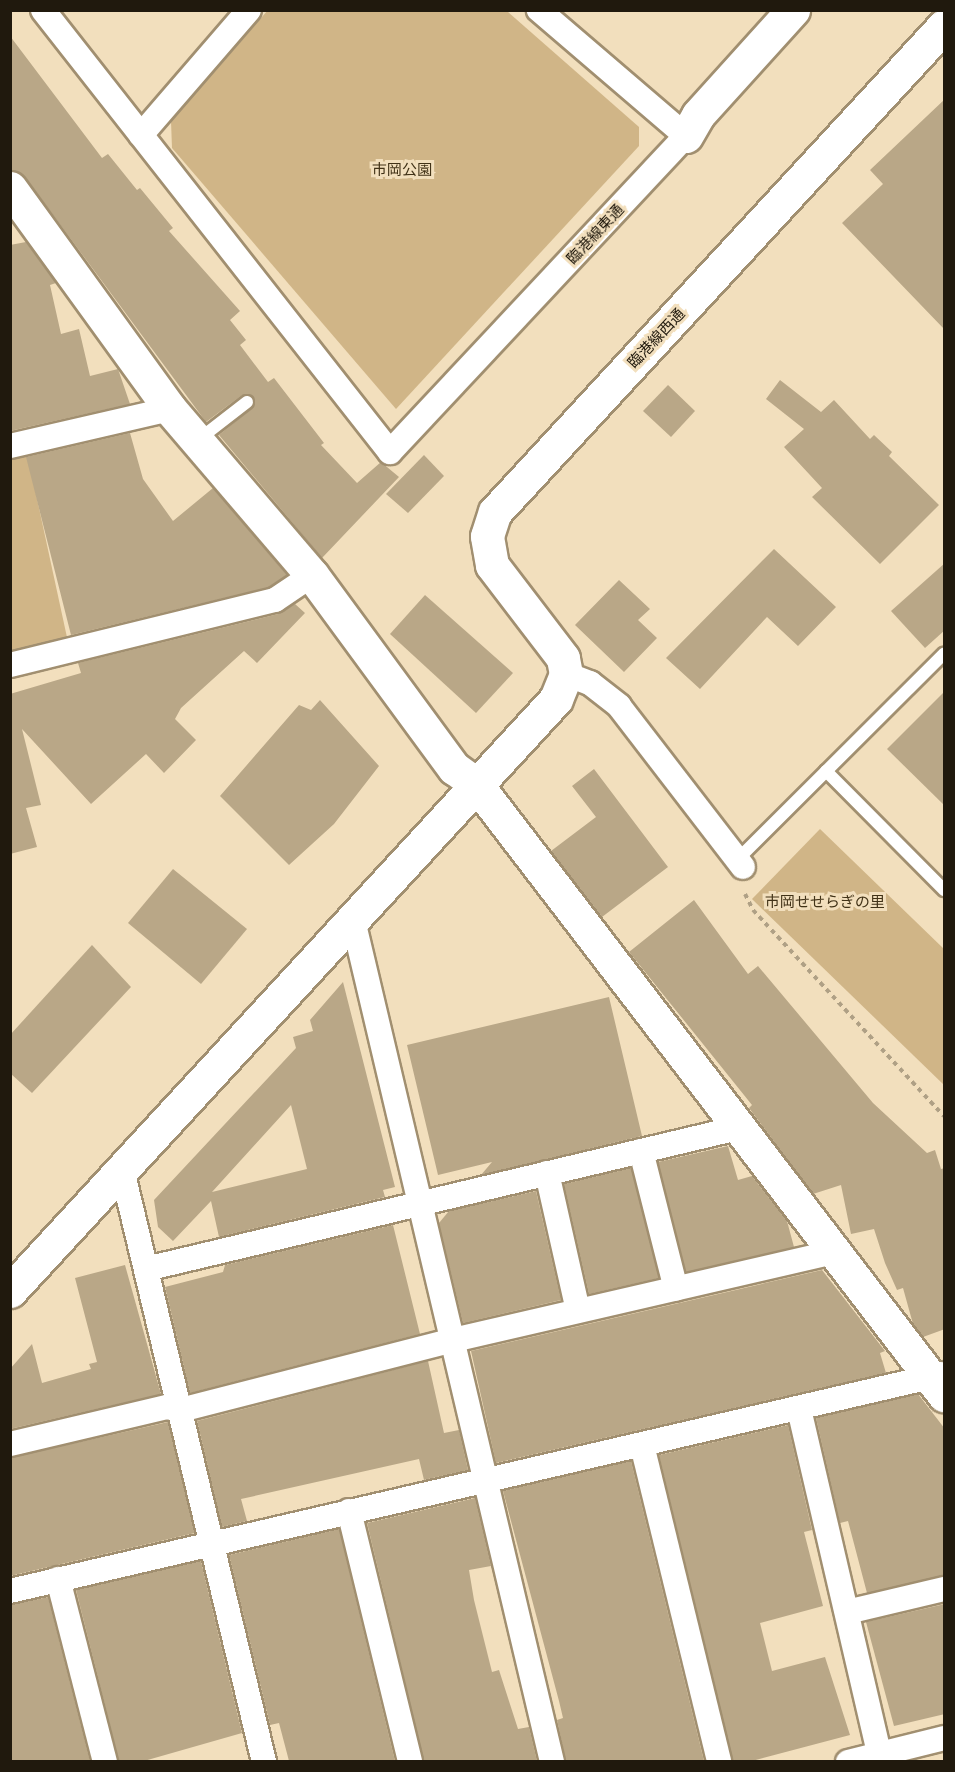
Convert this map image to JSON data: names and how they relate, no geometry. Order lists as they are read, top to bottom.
{
  "streets": {
    "street": ["臨港線東通", "臨港線西通"]
  },
  "parks": ["市岡公園", "市岡せせらぎの里"]
}
